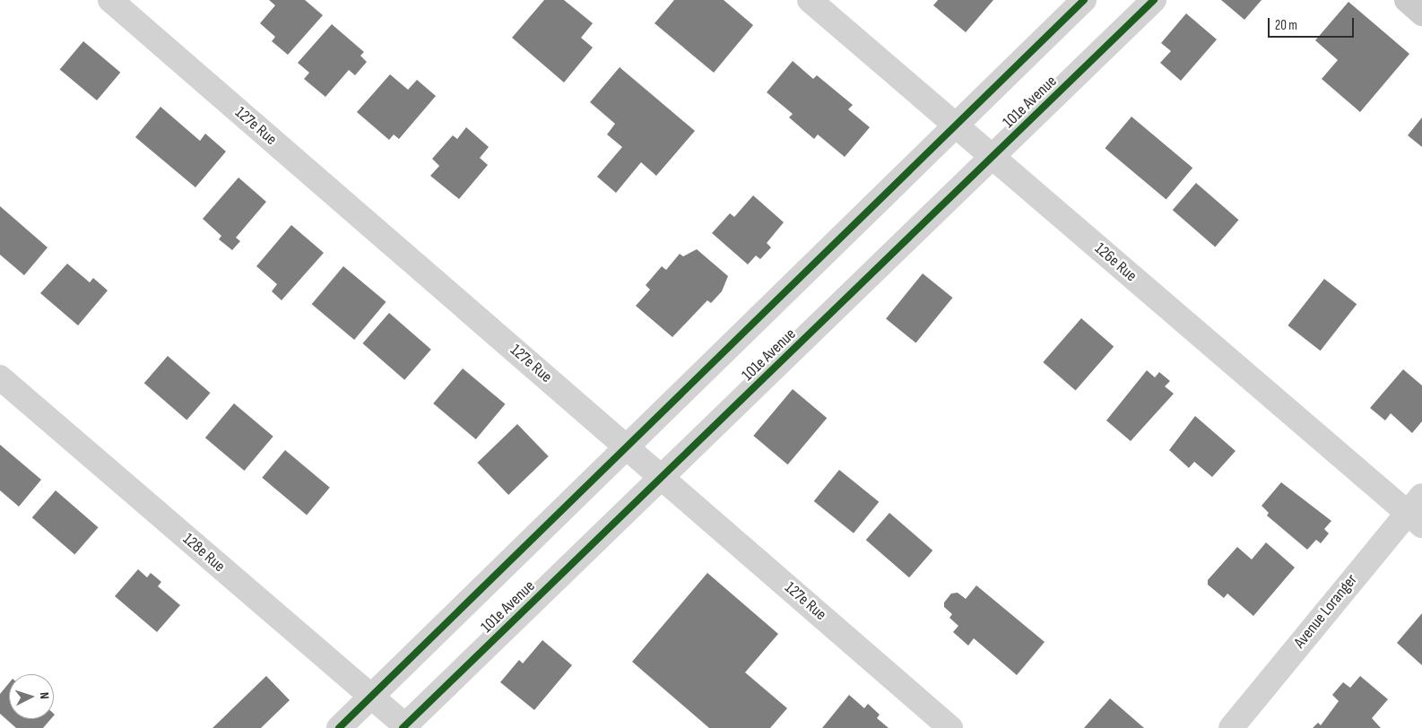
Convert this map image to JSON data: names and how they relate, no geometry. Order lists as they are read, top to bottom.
{
  "streets": {
    "street": [
      "101e Avenue",
      "127e Rue",
      "126e Rue",
      "128e Rue",
      "Avenue Loranger"
    ]
  },
  "crossings": [
    ["101e Avenue", "127e Rue"],
    ["101e Avenue", "126e Rue"],
    ["101e Avenue", "128e Rue"],
    ["126e Rue", "Avenue Loranger"]
  ],
  "scale_bar": "20 m",
  "north": "right"
}
